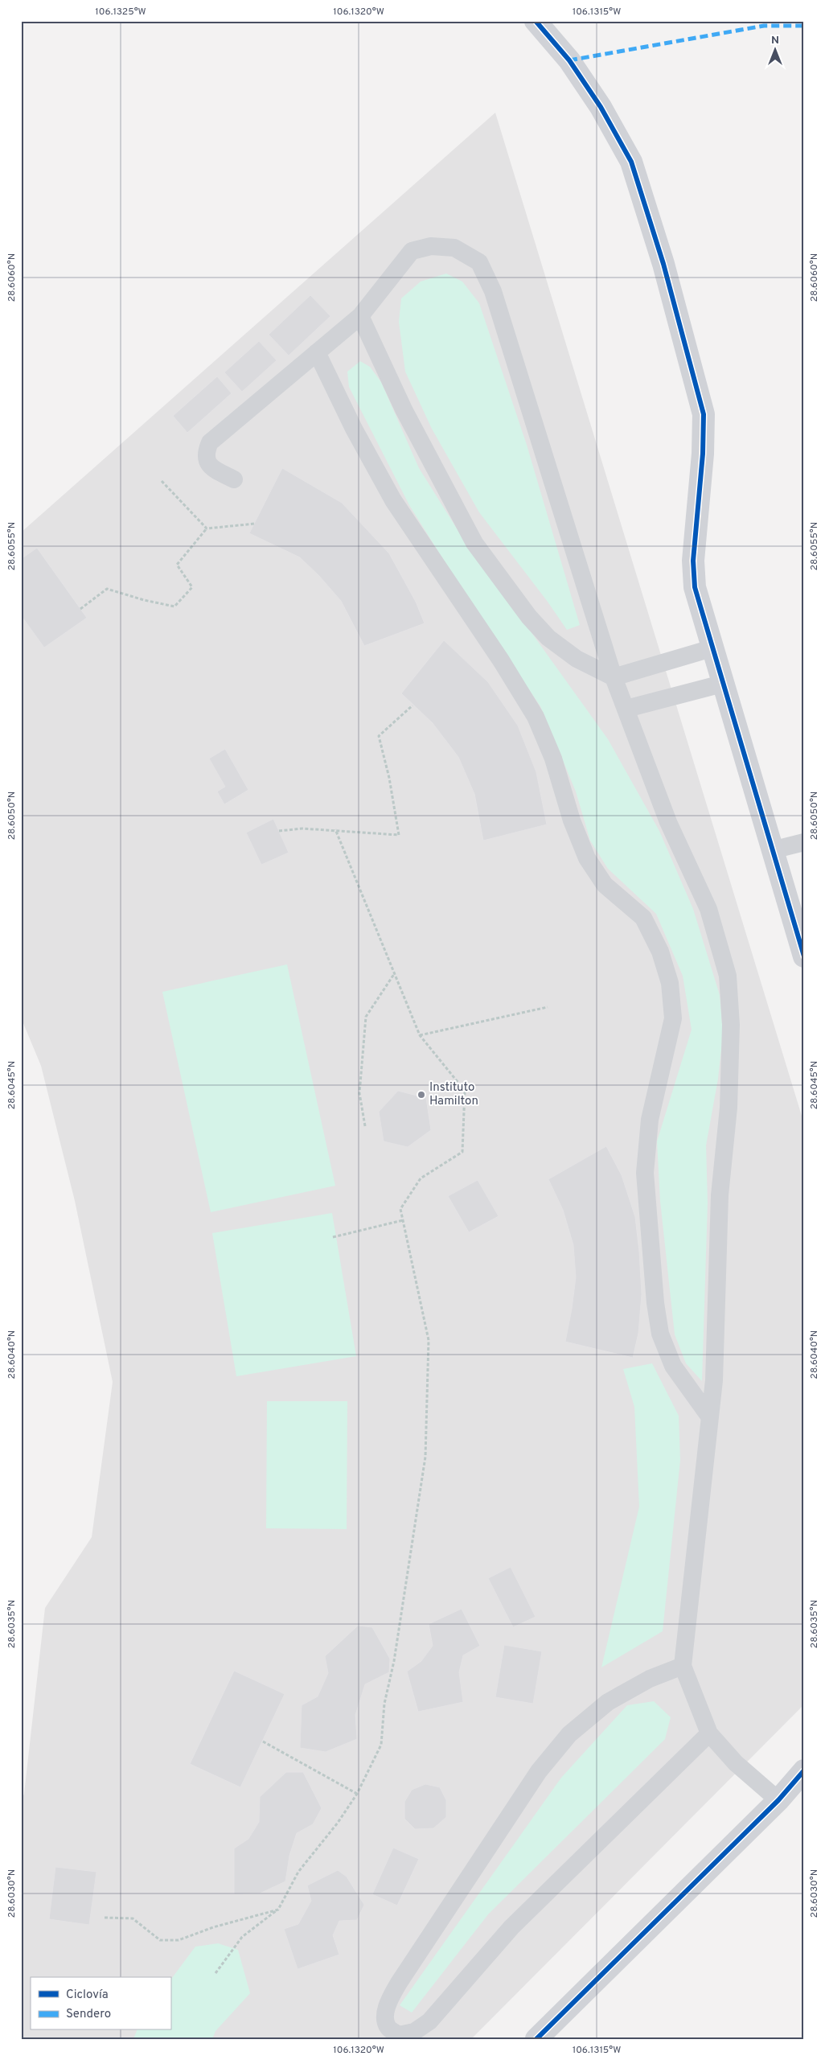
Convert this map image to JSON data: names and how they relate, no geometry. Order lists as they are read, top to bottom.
{
  "places": ["Instituto Hamilton"],
  "legend": ["Ciclovía", "Sendero"],
  "north": "top",
  "coordinates": [
    "106.1325°W",
    "106.1320°W",
    "106.1315°W",
    "28.6060°N",
    "28.6055°N",
    "28.6050°N",
    "28.6045°N",
    "28.6040°N",
    "28.6035°N",
    "28.6030°N"
  ]
}
